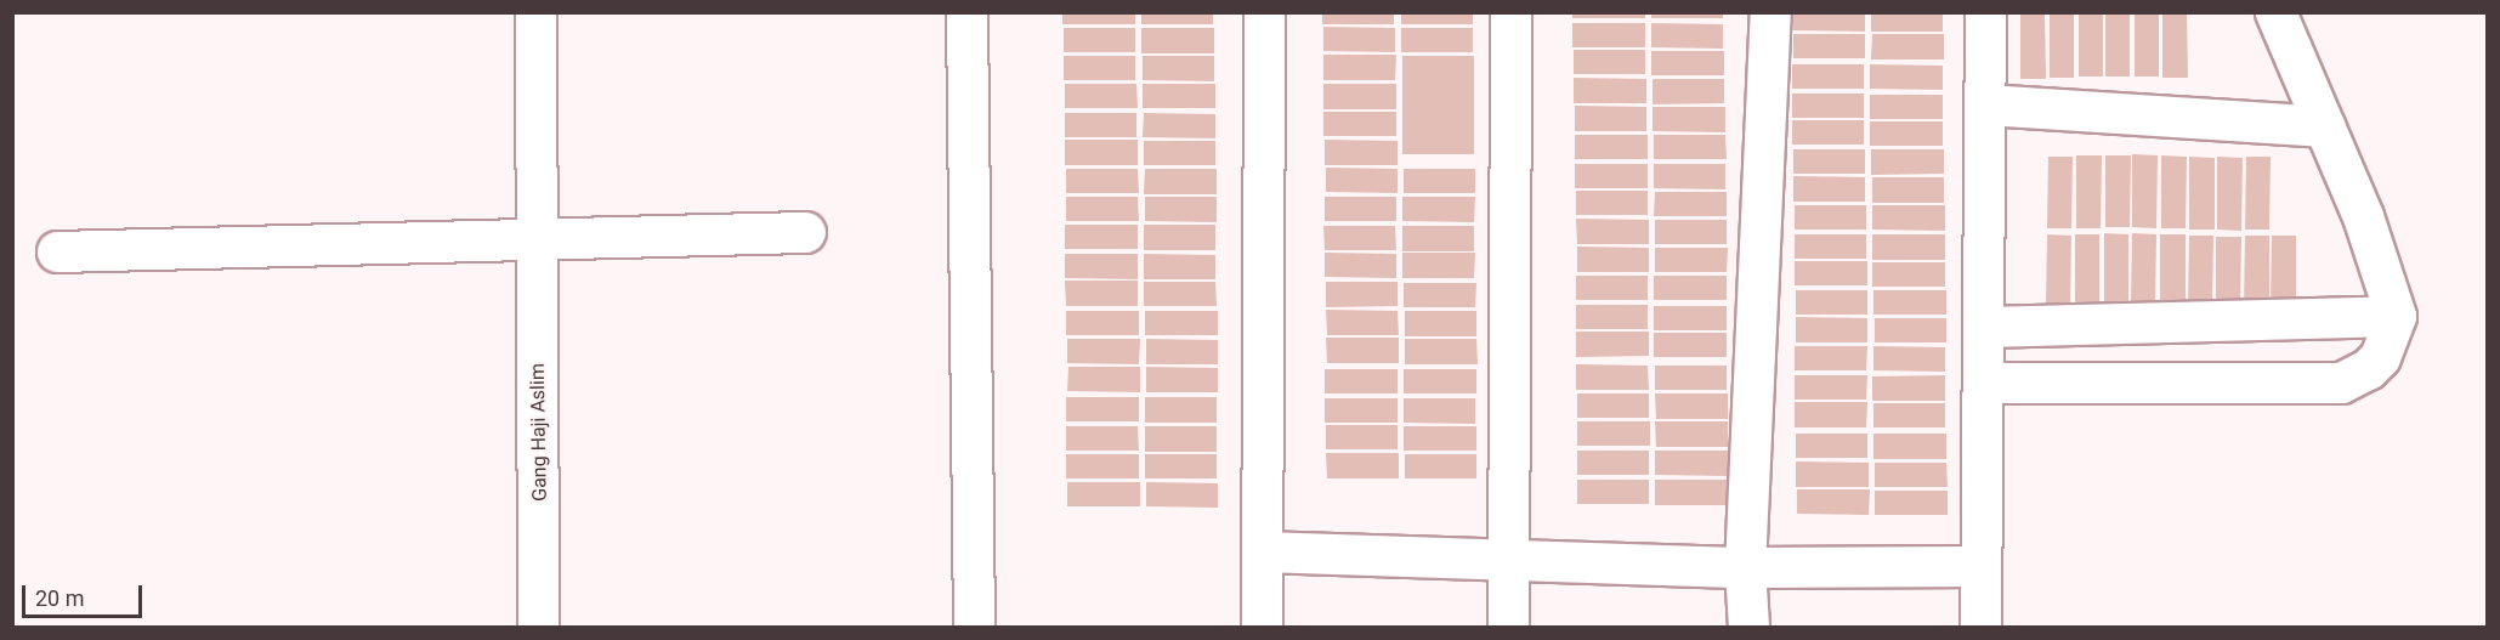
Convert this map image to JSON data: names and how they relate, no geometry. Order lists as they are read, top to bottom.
{
  "streets": {
    "street": ["Gang Haji Aslim"]
  },
  "scale_bar": "20 m"
}
